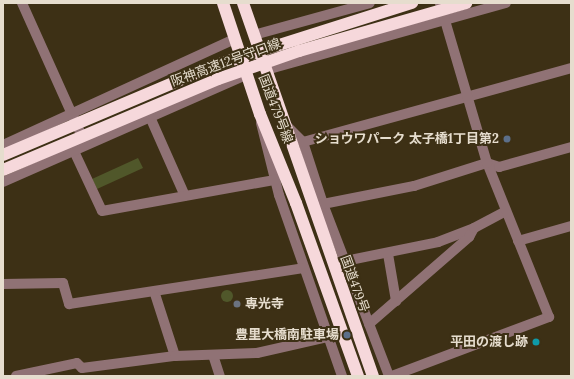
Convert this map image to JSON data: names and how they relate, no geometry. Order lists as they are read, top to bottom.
{
  "streets": {
    "highway": ["阪神高速12号守口線", "国道479号線", "国道479号"]
  },
  "crossings": [
    ["国道479号線", "国道479号"]
  ],
  "places": [
    "ショウワパーク 太子橋1丁目第2",
    "専光寺",
    "豊里大橋南駐車場",
    "平田の渡し跡"
  ]
}
